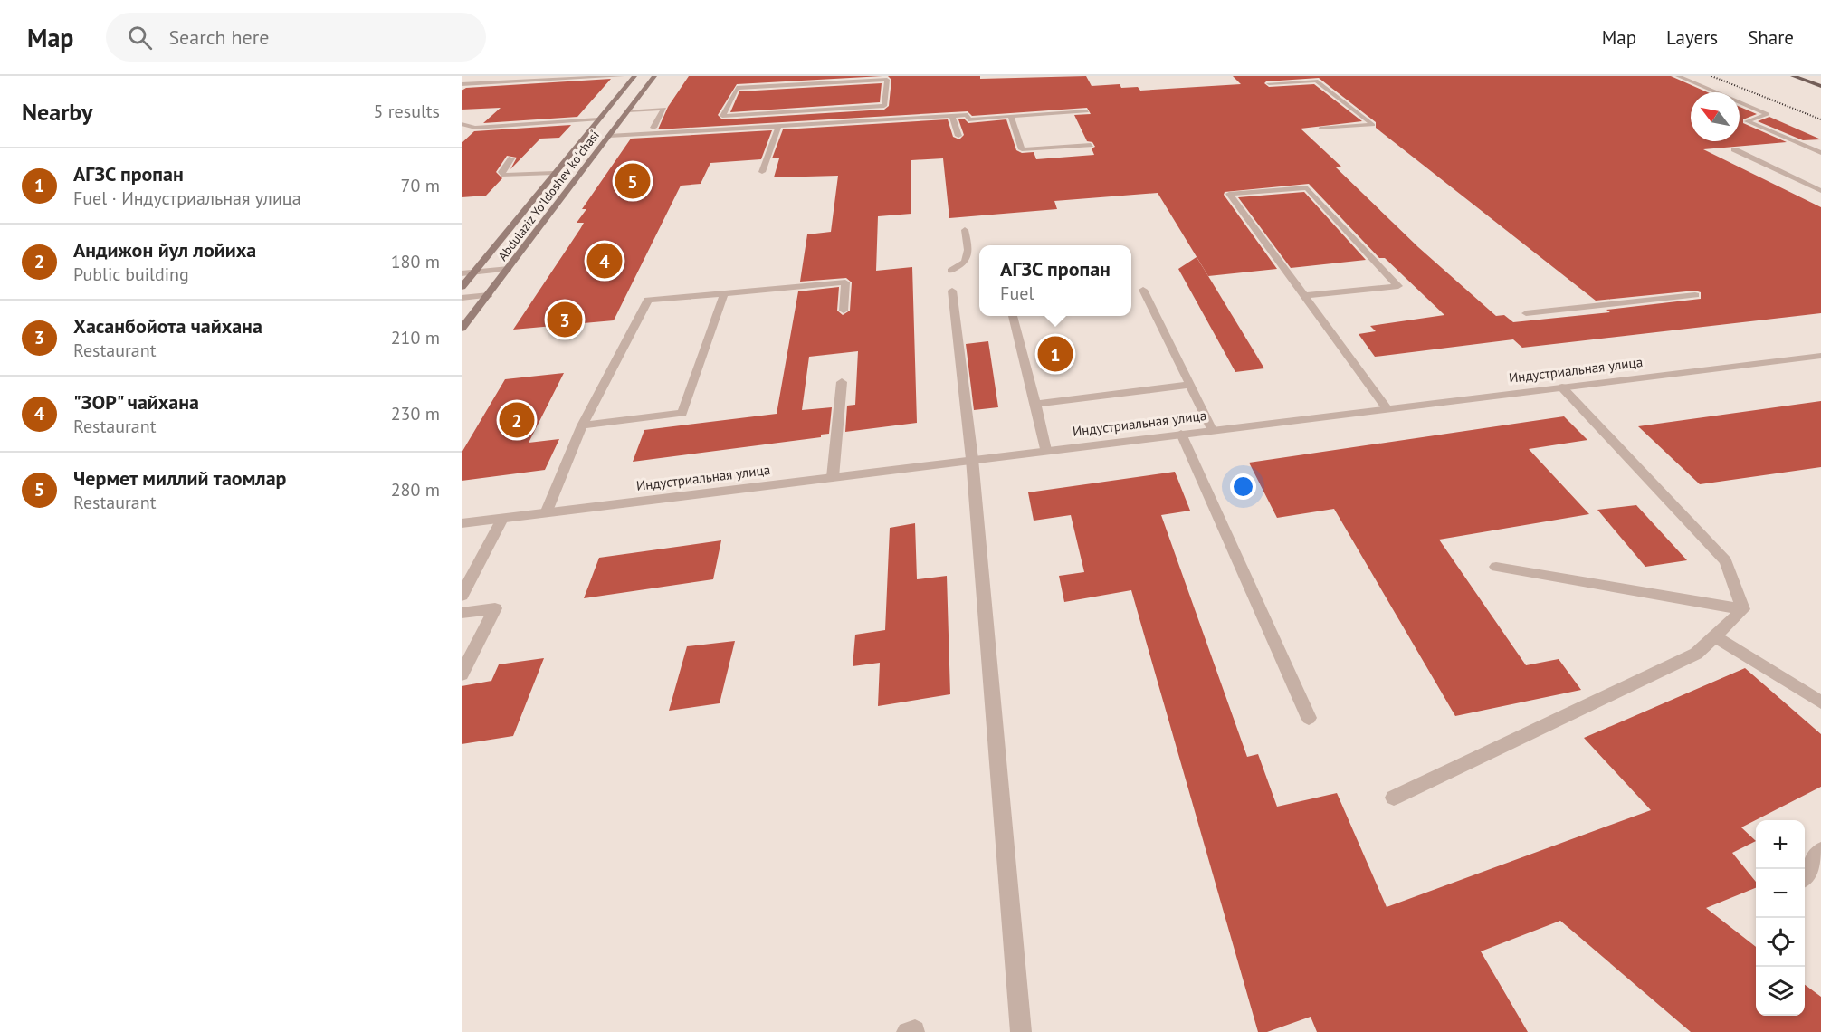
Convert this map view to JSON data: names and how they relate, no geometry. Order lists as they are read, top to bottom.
{
  "streets": {
    "main road": ["Abdulaziz Yoʻldoshev koʻchasi"],
    "street": ["Индустриальная улица"]
  },
  "north": "top left",
  "page": {
    "header": "Map",
    "search": "Search here",
    "nav": ["Map", "Layers", "Share"],
    "heading": ["Nearby", "5 results"],
    "list": [
      {
        "mark": "1",
        "name": "АГЗС пропан",
        "note": "Fuel · Индустриальная улица",
        "value": "70 m"
      },
      {
        "mark": "2",
        "name": "Андижон йул лойиха",
        "note": "Public building",
        "value": "180 m"
      },
      {
        "mark": "3",
        "name": "Хасанбойота чайхана",
        "note": "Restaurant",
        "value": "210 m"
      },
      {
        "mark": "4",
        "name": "\"ЗОР\" чайхана",
        "note": "Restaurant",
        "value": "230 m"
      },
      {
        "mark": "5",
        "name": "Чермет миллий таомлар",
        "note": "Restaurant",
        "value": "280 m"
      }
    ],
    "pins": [
      "5",
      "4",
      "3",
      "1",
      "2"
    ],
    "popup": ["АГЗС пропан", "Fuel"],
    "map_buttons": ["+", "−"]
  }
}
